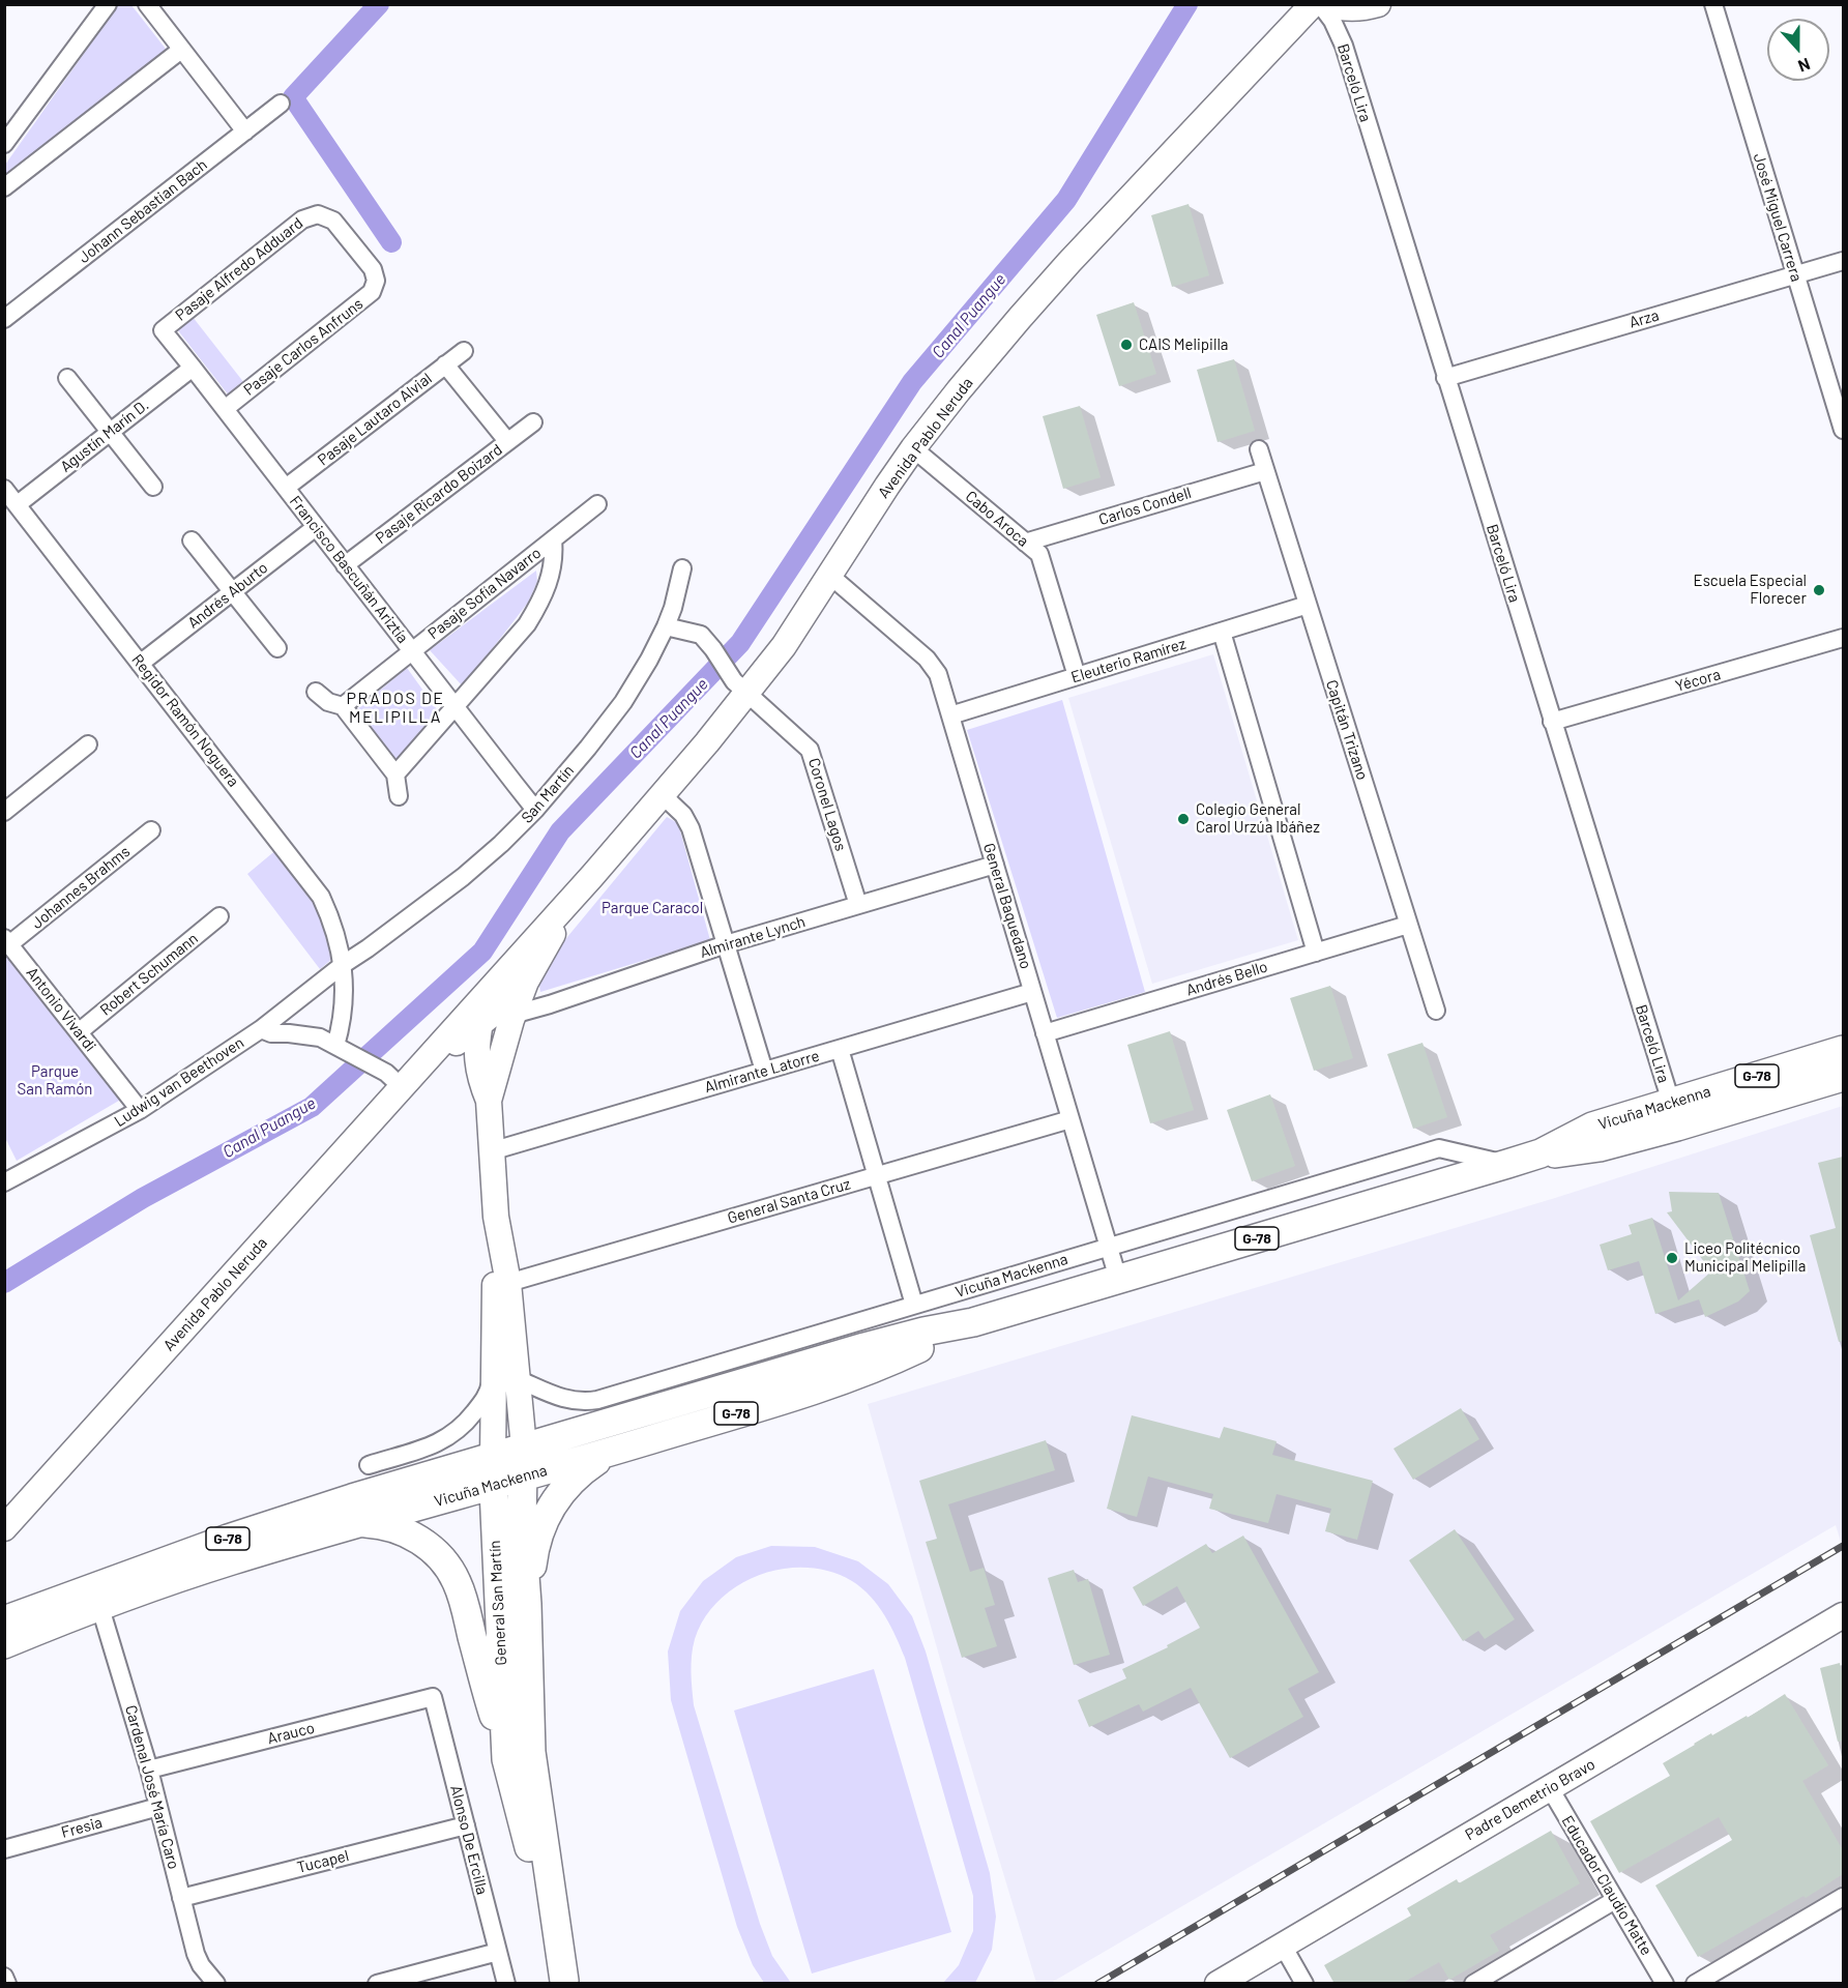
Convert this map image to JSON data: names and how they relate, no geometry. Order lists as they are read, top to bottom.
{
  "streets": {
    "main road": [
      "Avenida Pablo Neruda",
      "G-78",
      "Vicuña Mackenna",
      "General San Martín",
      "Padre Demetrio Bravo"
    ],
    "street": [
      "Barceló Lira",
      "Johann Sebastian Bach",
      "José Miguel Carrera",
      "Pasaje Alfredo Adduard",
      "Arza",
      "Pasaje Carlos Anfruns",
      "Pasaje Lautaro Alvial",
      "Agustín Marín D.",
      "Pasaje Ricardo Boizard",
      "Carlos Condell",
      "Cabo Aroca",
      "Francisco Bascuñán Ariztía",
      "Pasaje Sofía Navarro",
      "Andrés Aburto",
      "Eleuterio Ramírez",
      "Yécora",
      "Regidor Ramón Noguera",
      "Capitán Trizano",
      "San Martín",
      "Coronel Lagos",
      "Johannes Brahms",
      "General Baquedano",
      "Almirante Lynch",
      "Robert Schumann",
      "Andrés Bello",
      "Antonio Vivardi",
      "Almirante Latorre",
      "Ludwig van Beethoven",
      "General Santa Cruz",
      "Arauco",
      "Cardenal José María Caro",
      "Fresia",
      "Alonso De Ercilla",
      "Tucapel",
      "Educador Claudio Matte"
    ]
  },
  "crossings": [
    ["Barceló Lira", "Arza"],
    ["Barceló Lira", "Yécora"],
    ["Barceló Lira", "Vicuña Mackenna"],
    ["José Miguel Carrera", "Arza"],
    ["Pasaje Alfredo Adduard", "Pasaje Carlos Anfruns"],
    ["Pasaje Alfredo Adduard", "Francisco Bascuñán Ariztía"],
    ["Pasaje Carlos Anfruns", "Francisco Bascuñán Ariztía"],
    ["Pasaje Lautaro Alvial", "Francisco Bascuñán Ariztía"],
    ["Agustín Marín D.", "Francisco Bascuñán Ariztía"],
    ["Agustín Marín D.", "Regidor Ramón Noguera"],
    ["Avenida Pablo Neruda", "Cabo Aroca"],
    ["Avenida Pablo Neruda", "Coronel Lagos"],
    ["Avenida Pablo Neruda", "General Baquedano"],
    ["Avenida Pablo Neruda", "General San Martín"],
    ["Pasaje Ricardo Boizard", "Francisco Bascuñán Ariztía"],
    ["Carlos Condell", "Cabo Aroca"],
    ["Carlos Condell", "Capitán Trizano"],
    ["Cabo Aroca", "Eleuterio Ramírez"],
    ["Francisco Bascuñán Ariztía", "Pasaje Sofía Navarro"],
    ["Francisco Bascuñán Ariztía", "Andrés Aburto"],
    ["Francisco Bascuñán Ariztía", "San Martín"],
    ["Andrés Aburto", "Regidor Ramón Noguera"],
    ["Eleuterio Ramírez", "Capitán Trizano"],
    ["Eleuterio Ramírez", "General Baquedano"],
    ["Regidor Ramón Noguera", "San Martín"],
    ["Regidor Ramón Noguera", "Ludwig van Beethoven"],
    ["Capitán Trizano", "Andrés Bello"],
    ["San Martín", "Coronel Lagos"],
    ["San Martín", "Ludwig van Beethoven"],
    ["Coronel Lagos", "Almirante Lynch"],
    ["Johannes Brahms", "Antonio Vivardi"],
    ["General Baquedano", "Almirante Lynch"],
    ["General Baquedano", "Andrés Bello"],
    ["General Baquedano", "Almirante Latorre"],
    ["General Baquedano", "Vicuña Mackenna"],
    ["General Baquedano", "General Santa Cruz"],
    ["Almirante Lynch", "General San Martín"],
    ["Robert Schumann", "Antonio Vivardi"],
    ["Antonio Vivardi", "Ludwig van Beethoven"],
    ["Almirante Latorre", "General San Martín"],
    ["Vicuña Mackenna", "General San Martín"],
    ["Vicuña Mackenna", "Cardenal José María Caro"],
    ["General Santa Cruz", "General San Martín"],
    ["Arauco", "Cardenal José María Caro"],
    ["Arauco", "Alonso De Ercilla"],
    ["Cardenal José María Caro", "Fresia"],
    ["Cardenal José María Caro", "Tucapel"],
    ["Padre Demetrio Bravo", "Educador Claudio Matte"],
    ["Alonso De Ercilla", "Tucapel"]
  ],
  "districts": ["PRADOS DE MELIPILLA"],
  "water": ["Canal Puangue"],
  "parks": ["Parque Caracol", "Parque San Ramón"],
  "places": [
    "CAIS Melipilla",
    "Escuela Especial Florecer",
    "Colegio General Carol Urzúa Ibáñez",
    "Liceo Politécnico Municipal Melipilla"
  ],
  "north": "bottom"
}
